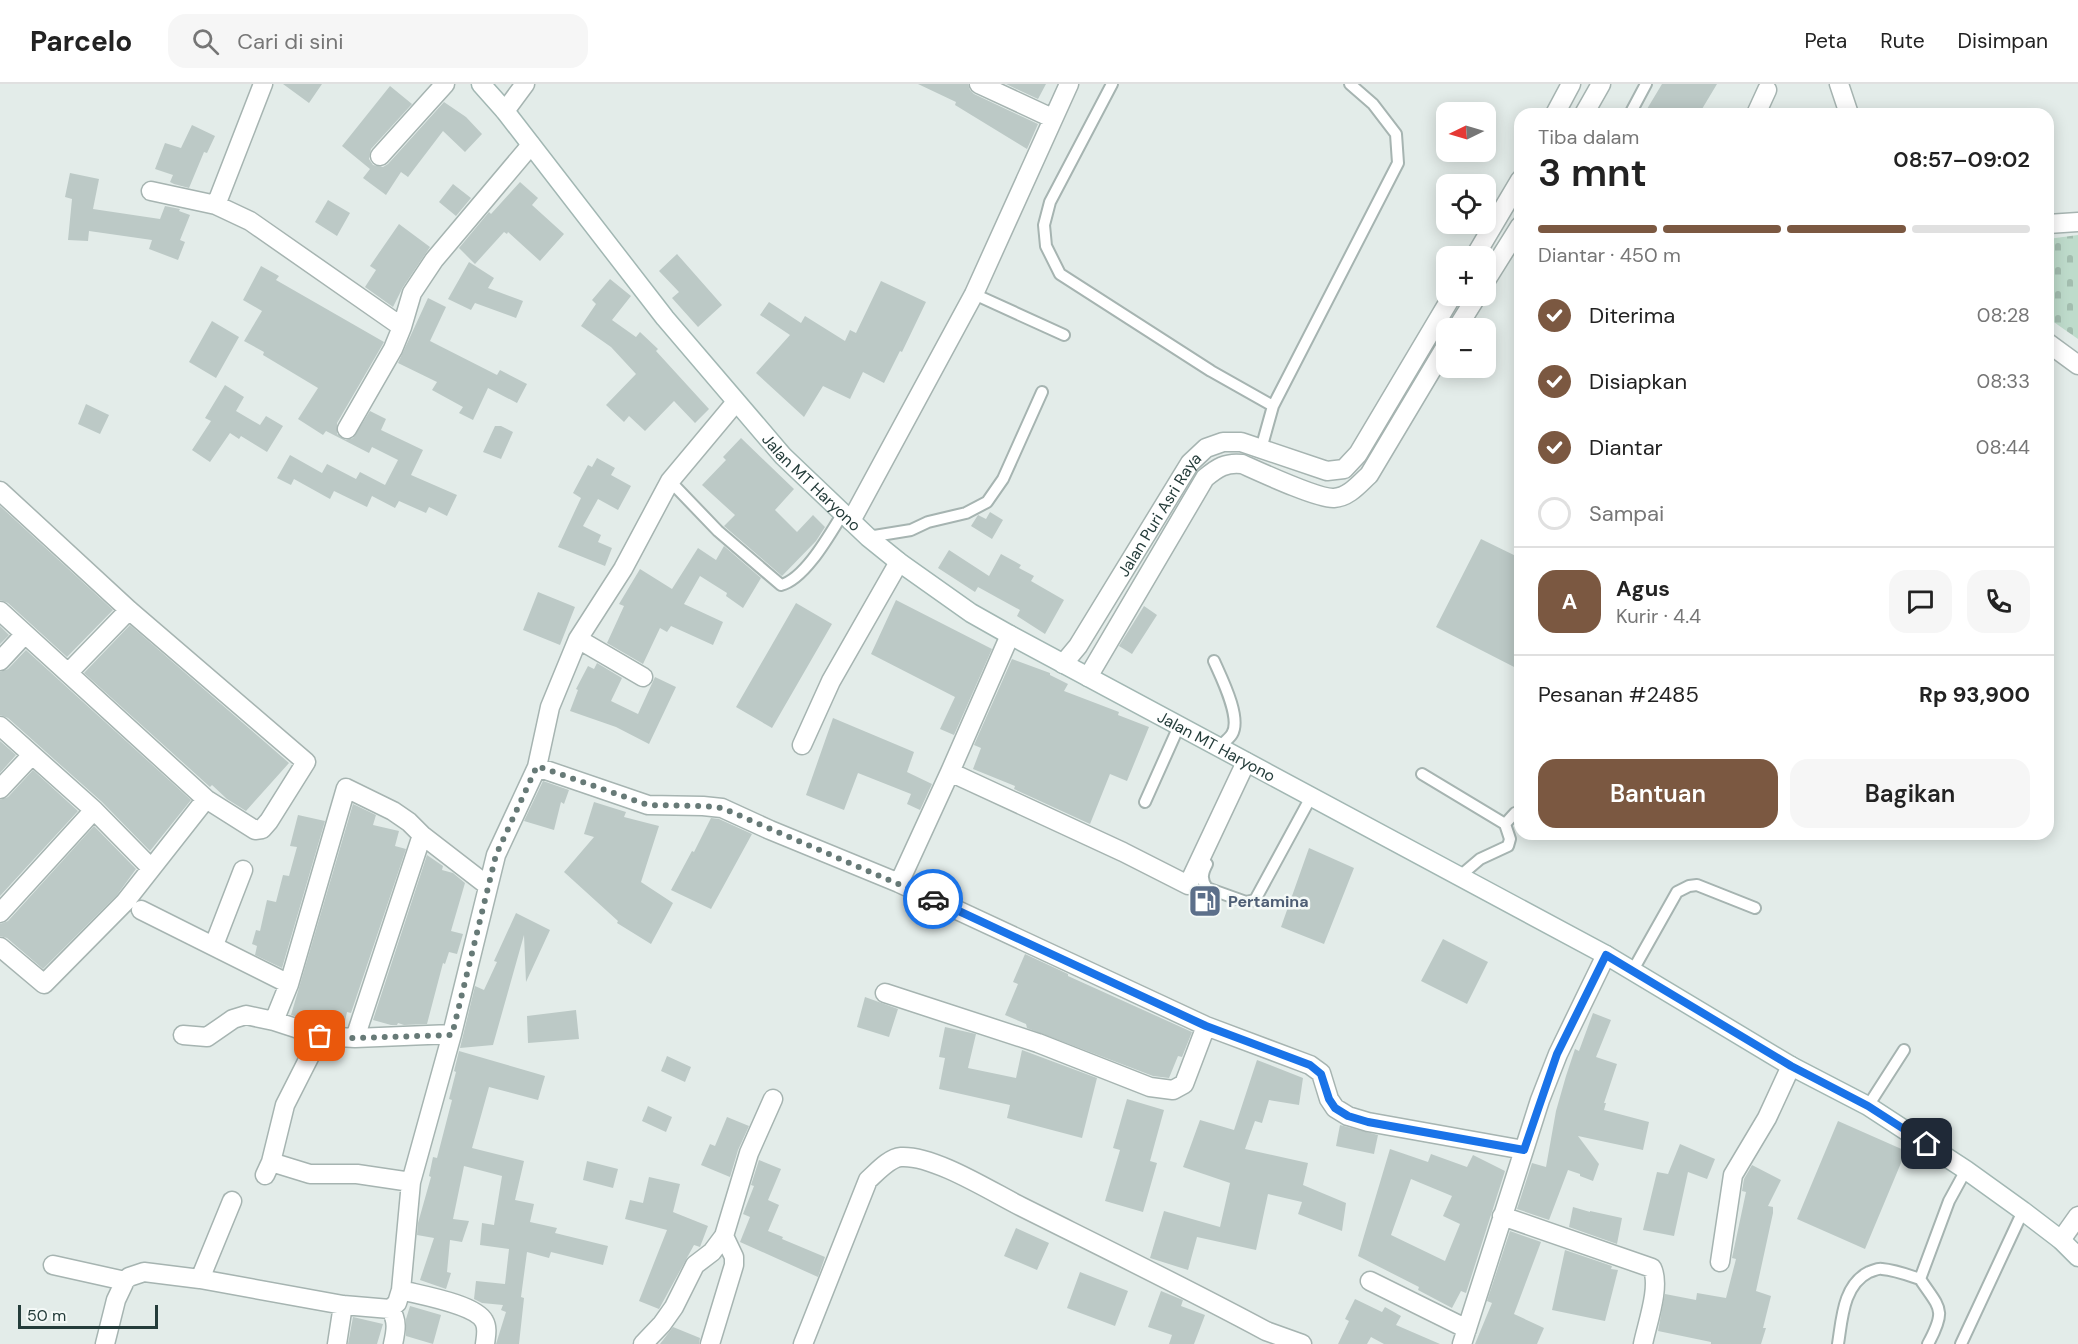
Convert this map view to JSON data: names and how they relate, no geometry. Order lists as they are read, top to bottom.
{
  "streets": {
    "street": ["Jalan MT Haryono", "Jalan Puri Asri Raya"]
  },
  "crossings": [
    ["Jalan MT Haryono", "Jalan Puri Asri Raya"]
  ],
  "places": {
    "fuel station": ["Pertamina"]
  },
  "scale_bar": "50 m",
  "north": "left",
  "page": {
    "header": "Parcelo",
    "search": "Cari di sini",
    "nav": ["Peta", "Rute", "Disimpan"],
    "map_buttons": ["+", "−"],
    "heading": ["3 mnt", "Tiba dalam", "08:57–09:02"],
    "panel": [
      "Agus",
      "Kurir · 4.4",
      "Pesanan #2485",
      "Rp 93,900"
    ],
    "bar": "Diantar · 450 m",
    "list": [
      ["Diterima", "08:28"],
      ["Disiapkan", "08:33"],
      ["Diantar", "08:44"],
      "Sampai"
    ],
    "round": "A",
    "buttons": ["Bantuan", "Bagikan"],
    "scale": "50 m"
  }
}
